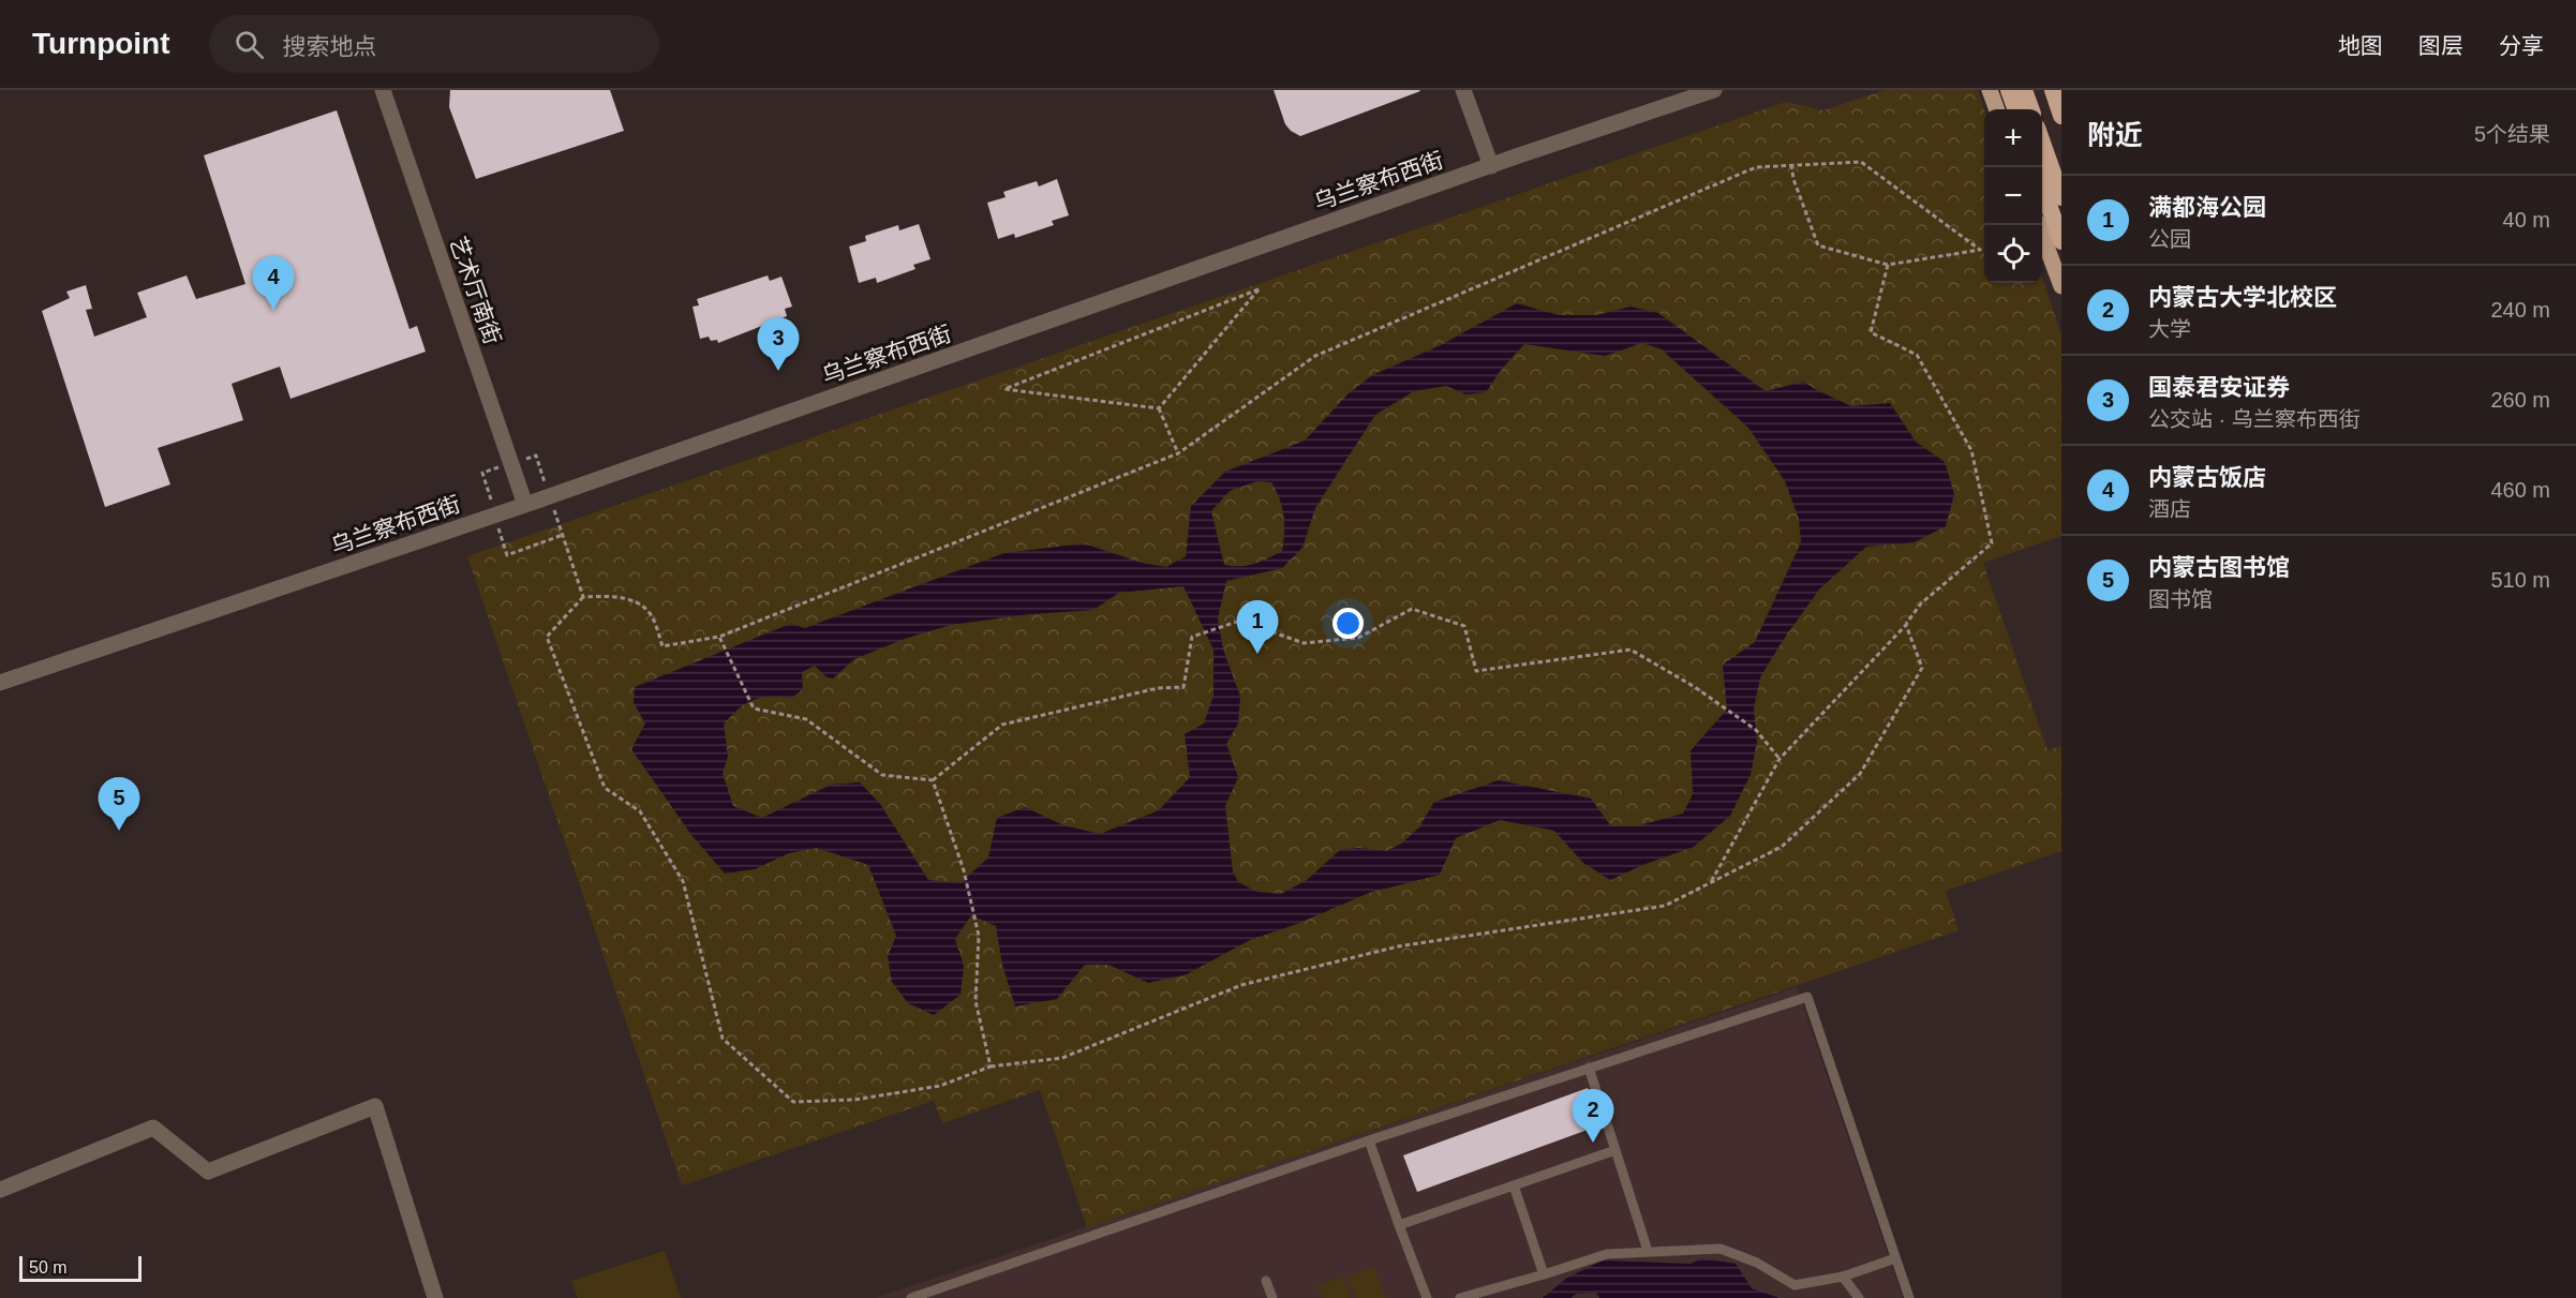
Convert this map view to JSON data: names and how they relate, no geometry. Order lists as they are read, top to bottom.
{
  "streets": {
    "street": ["乌兰察布西街", "艺术厅南街"]
  },
  "crossings": [
    ["乌兰察布西街", "艺术厅南街"]
  ],
  "scale_bar": "50 m",
  "page": {
    "header": "Turnpoint",
    "search": "搜索地点",
    "nav": ["地图", "图层", "分享"],
    "heading": ["附近", "5个结果"],
    "map_buttons": ["+", "−"],
    "list": [
      {
        "mark": "1",
        "name": "满都海公园",
        "note": "公园",
        "value": "40 m"
      },
      {
        "mark": "2",
        "name": "内蒙古大学北校区",
        "note": "大学",
        "value": "240 m"
      },
      {
        "mark": "3",
        "name": "国泰君安证券",
        "note": "公交站 · 乌兰察布西街",
        "value": "260 m"
      },
      {
        "mark": "4",
        "name": "内蒙古饭店",
        "note": "酒店",
        "value": "460 m"
      },
      {
        "mark": "5",
        "name": "内蒙古图书馆",
        "note": "图书馆",
        "value": "510 m"
      }
    ],
    "pins": [
      "4",
      "3",
      "1",
      "5",
      "2"
    ],
    "scale": "50 m"
  }
}
